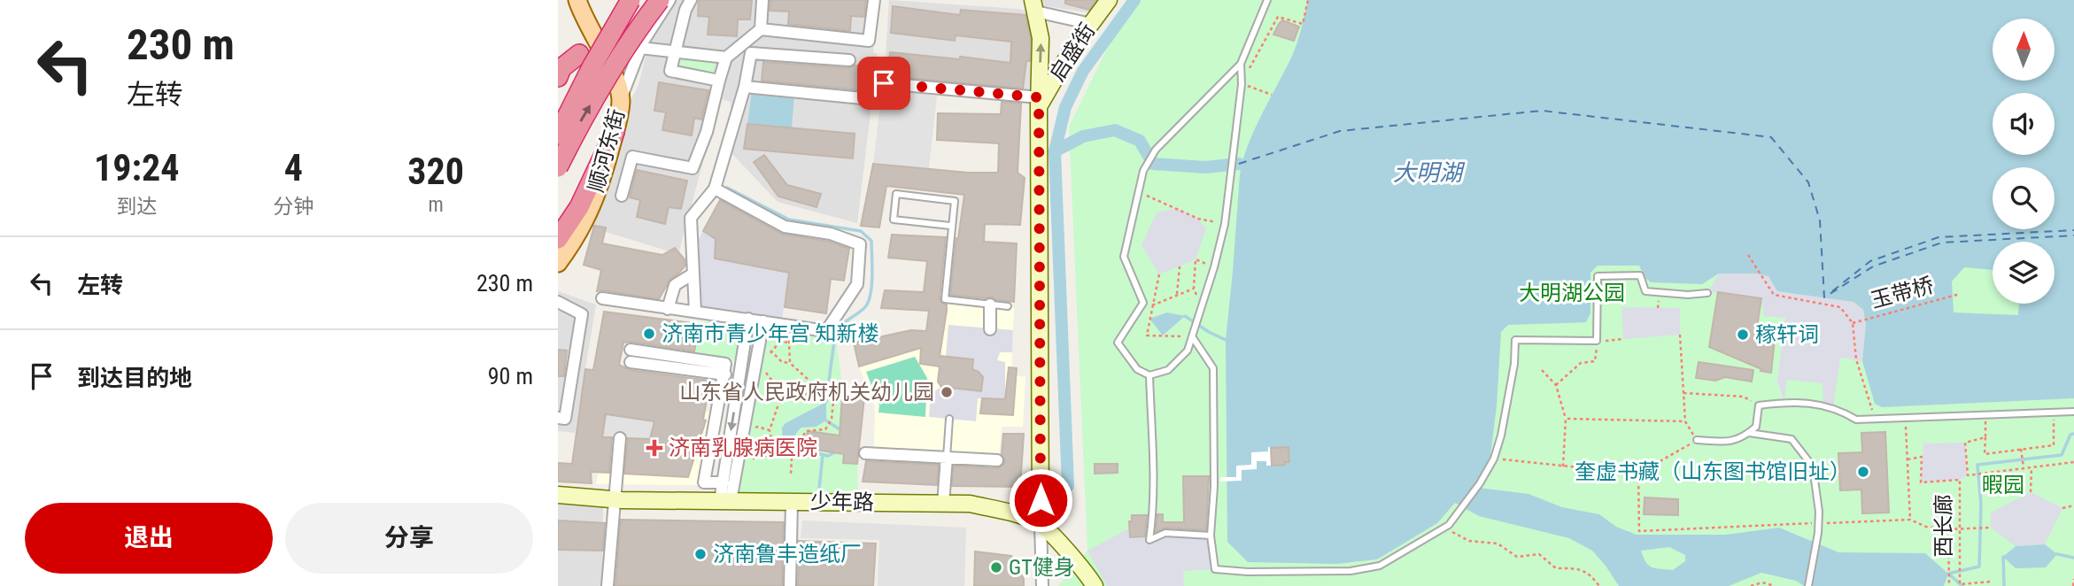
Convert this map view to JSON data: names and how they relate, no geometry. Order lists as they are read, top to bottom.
{
  "streets": {
    "main road": ["顺河东街"],
    "street": ["启盛街", "少年路"],
    "path": ["玉带桥", "西长廊"]
  },
  "water": ["大明湖"],
  "parks": ["大明湖公园", "暇园"],
  "places": {
    "other": [
      "济南市青少年宫 知新楼",
      "稼轩词",
      "山东省人民政府机关幼儿园",
      "奎虚书藏（山东图书馆旧址）",
      "济南鲁丰造纸厂",
      "GT健身"
    ],
    "health": ["济南乳腺病医院"]
  },
  "north": "top",
  "page": {
    "turn": ["230 m", "左转"],
    "eta": [
      "19:24",
      "到达",
      "4",
      "分钟",
      "320",
      "m"
    ],
    "list": [
      {
        "name": "左转",
        "value": "230 m"
      },
      {
        "name": "到达目的地",
        "value": "90 m"
      }
    ],
    "buttons": ["退出", "分享"]
  }
}
